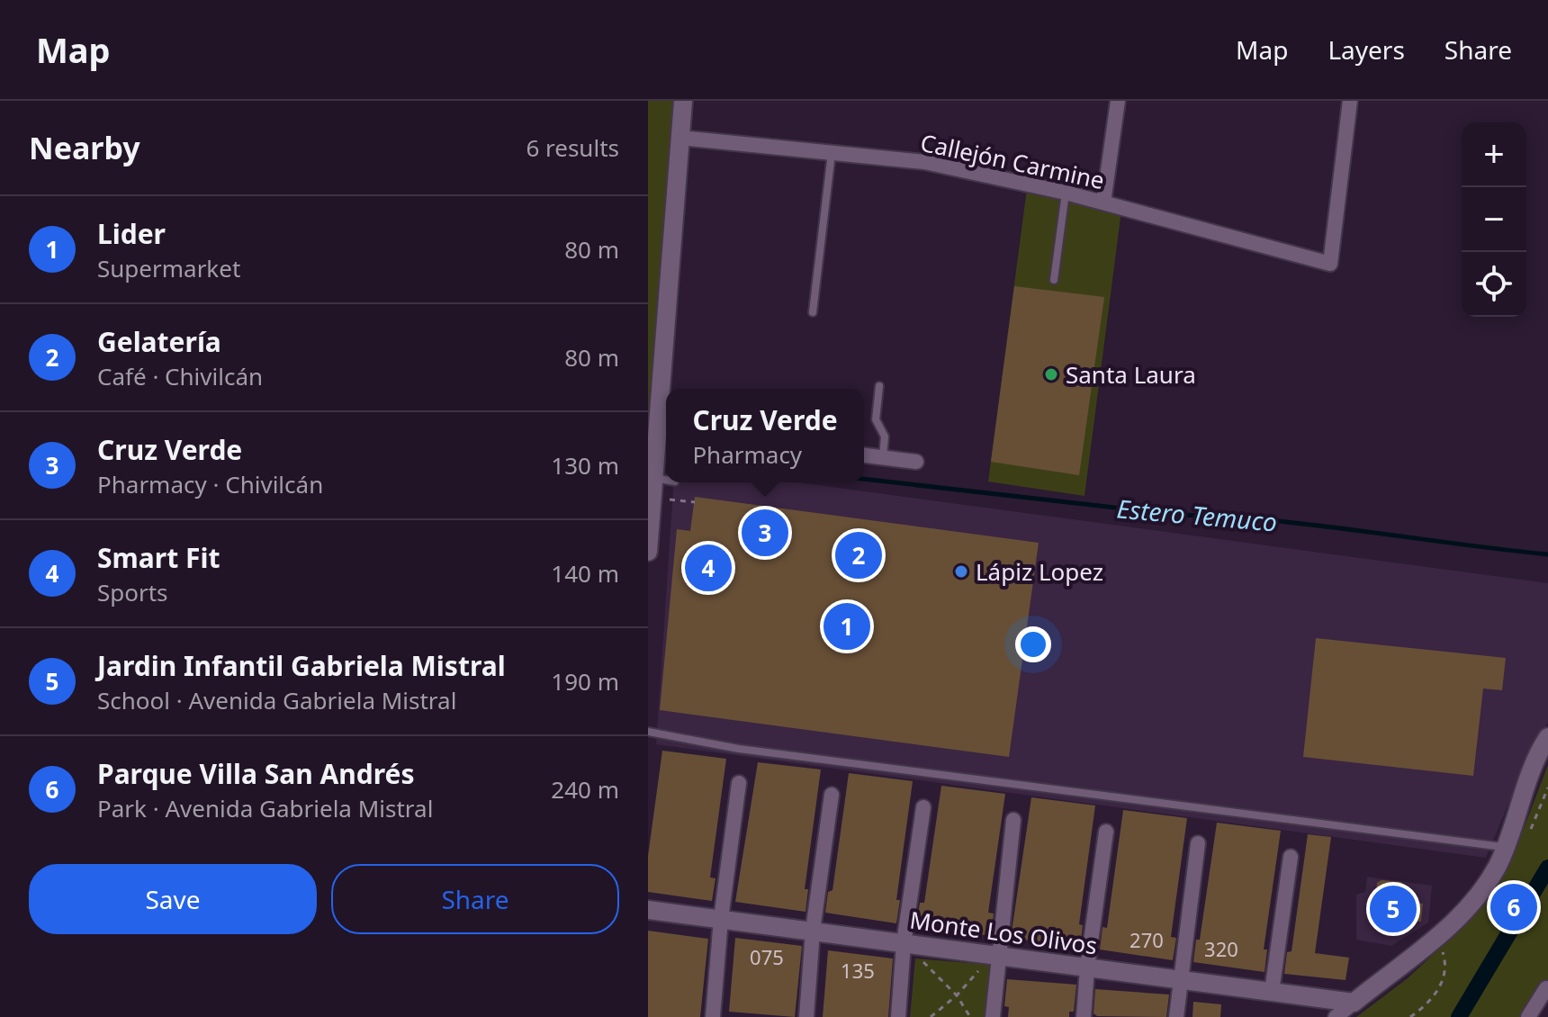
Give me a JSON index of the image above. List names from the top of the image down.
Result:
{
  "streets": {
    "street": ["Callejón Carmine", "Monte Los Olivos"]
  },
  "water": ["Estero Temuco"],
  "places": ["Santa Laura", "Lápiz Lopez"],
  "house_numbers": [
    "270",
    "320",
    "075",
    "135"
  ],
  "page": {
    "header": "Map",
    "nav": ["Map", "Layers", "Share"],
    "heading": ["Nearby", "6 results"],
    "map_buttons": ["+", "−"],
    "list": [
      {
        "mark": "1",
        "name": "Lider",
        "note": "Supermarket",
        "value": "80 m"
      },
      {
        "mark": "2",
        "name": "Gelatería",
        "note": "Café · Chivilcán",
        "value": "80 m"
      },
      {
        "mark": "3",
        "name": "Cruz Verde",
        "note": "Pharmacy · Chivilcán",
        "value": "130 m"
      },
      {
        "mark": "4",
        "name": "Smart Fit",
        "note": "Sports",
        "value": "140 m"
      },
      {
        "mark": "5",
        "name": "Jardin Infantil Gabriela Mistral",
        "note": "School · Avenida Gabriela Mistral",
        "value": "190 m"
      },
      {
        "mark": "6",
        "name": "Parque Villa San Andrés",
        "note": "Park · Avenida Gabriela Mistral",
        "value": "240 m"
      }
    ],
    "popup": ["Cruz Verde", "Pharmacy"],
    "pins": [
      "3",
      "2",
      "4",
      "1",
      "6",
      "5"
    ],
    "buttons": ["Save", "Share"]
  }
}
